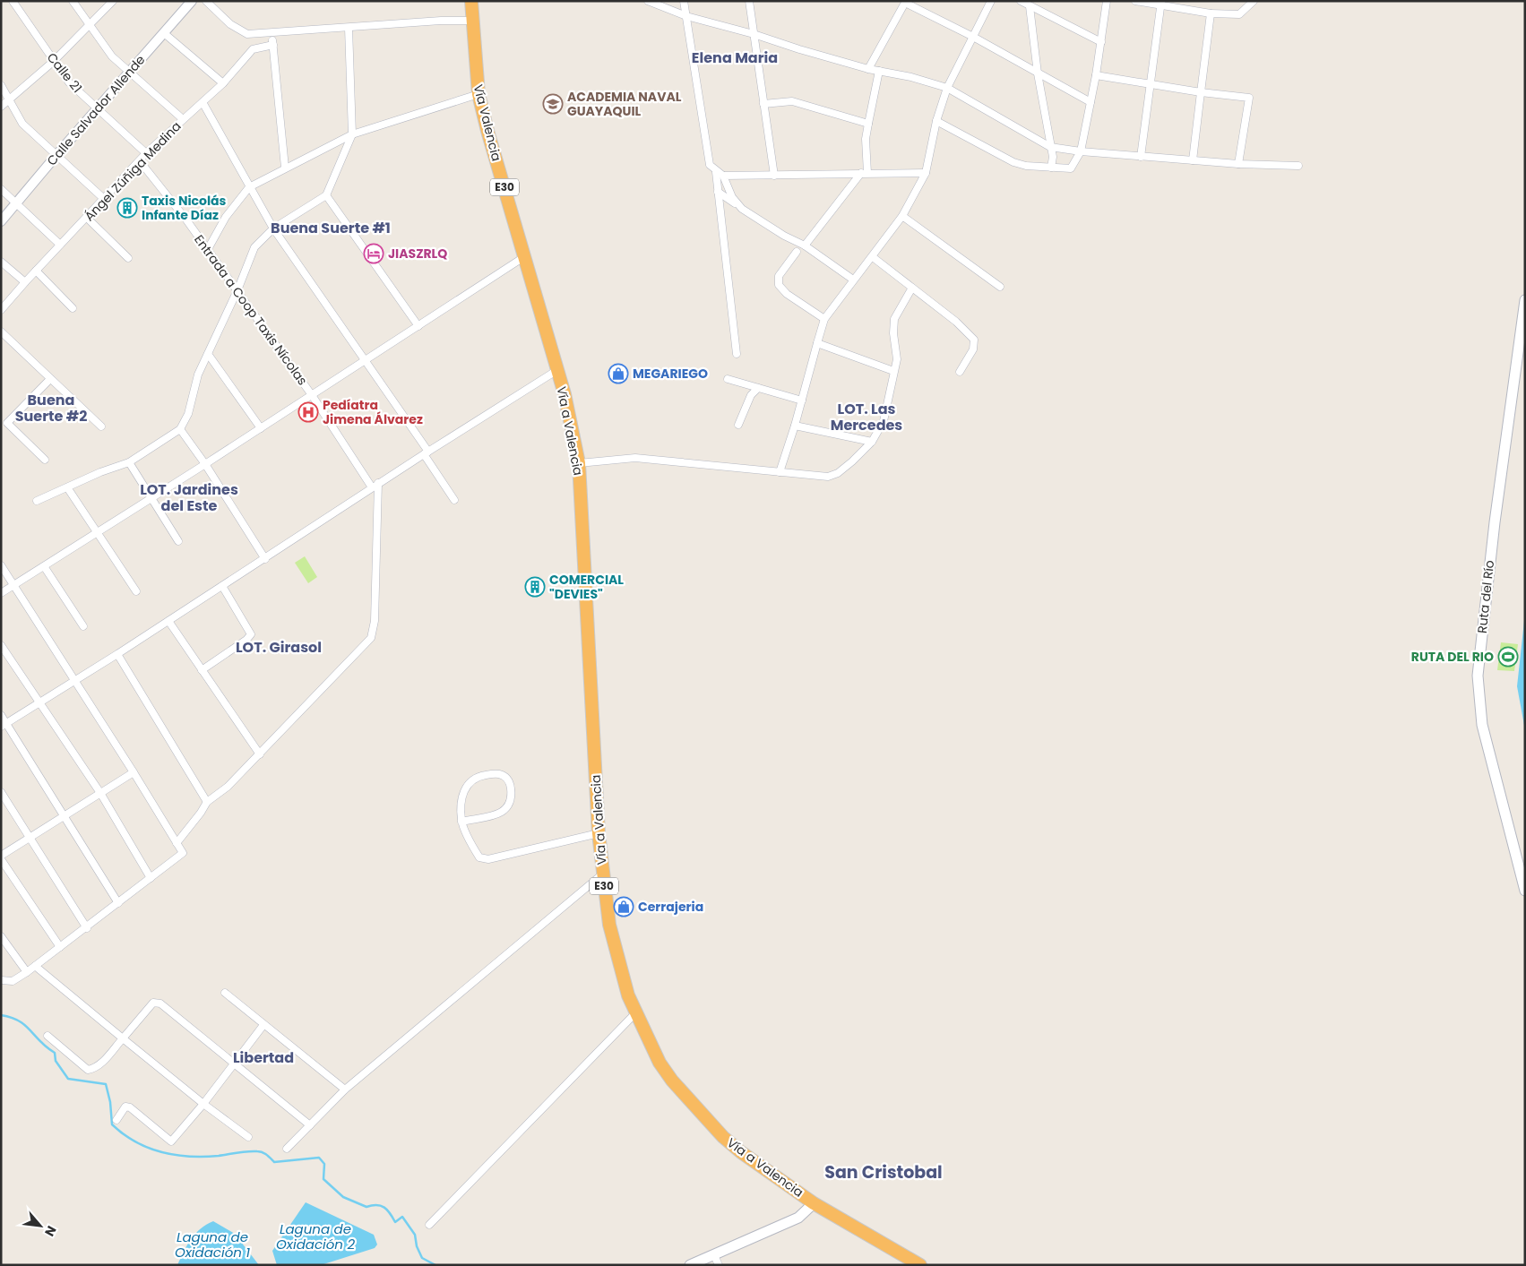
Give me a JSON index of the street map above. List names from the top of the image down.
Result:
{
  "streets": {
    "highway": ["Vía Valencia", "E30", "Vía a Valencia"],
    "main road": ["Ruta del Río"],
    "street": [
      "Calle 21",
      "Calle Salvador Allende",
      "Ángel Zúñiga Medina",
      "Entrada a Coop Taxis Nícolas"
    ]
  },
  "crossings": [
    ["Calle 21", "Calle Salvador Allende"],
    ["Calle 21", "Ángel Zúñiga Medina"],
    ["Vía Valencia", "Vía a Valencia"],
    ["Ángel Zúñiga Medina", "Entrada a Coop Taxis Nícolas"]
  ],
  "districts": [
    "Elena Maria",
    "Buena Suerte #1",
    "Buena Suerte #2",
    "LOT. Las Mercedes",
    "LOT. Jardines del Este",
    "LOT. Girasol",
    "Libertad",
    "San Cristobal"
  ],
  "water": ["Laguna de Oxidación 2", "Laguna de Oxidación 1"],
  "places": {
    "school or university": ["ACADEMIA NAVAL GUAYAQUIL"],
    "building": ["Taxis Nicolás Infante Díaz", "COMERCIAL \"DEVIES\""],
    "hotel": ["JIASZRLQ"],
    "shop": ["MEGARIEGO", "Cerrajeria"],
    "hospital": ["Pedíatra Jimena Álvarez"],
    "sports": ["RUTA DEL RIO"]
  },
  "north": "bottom right"
}
